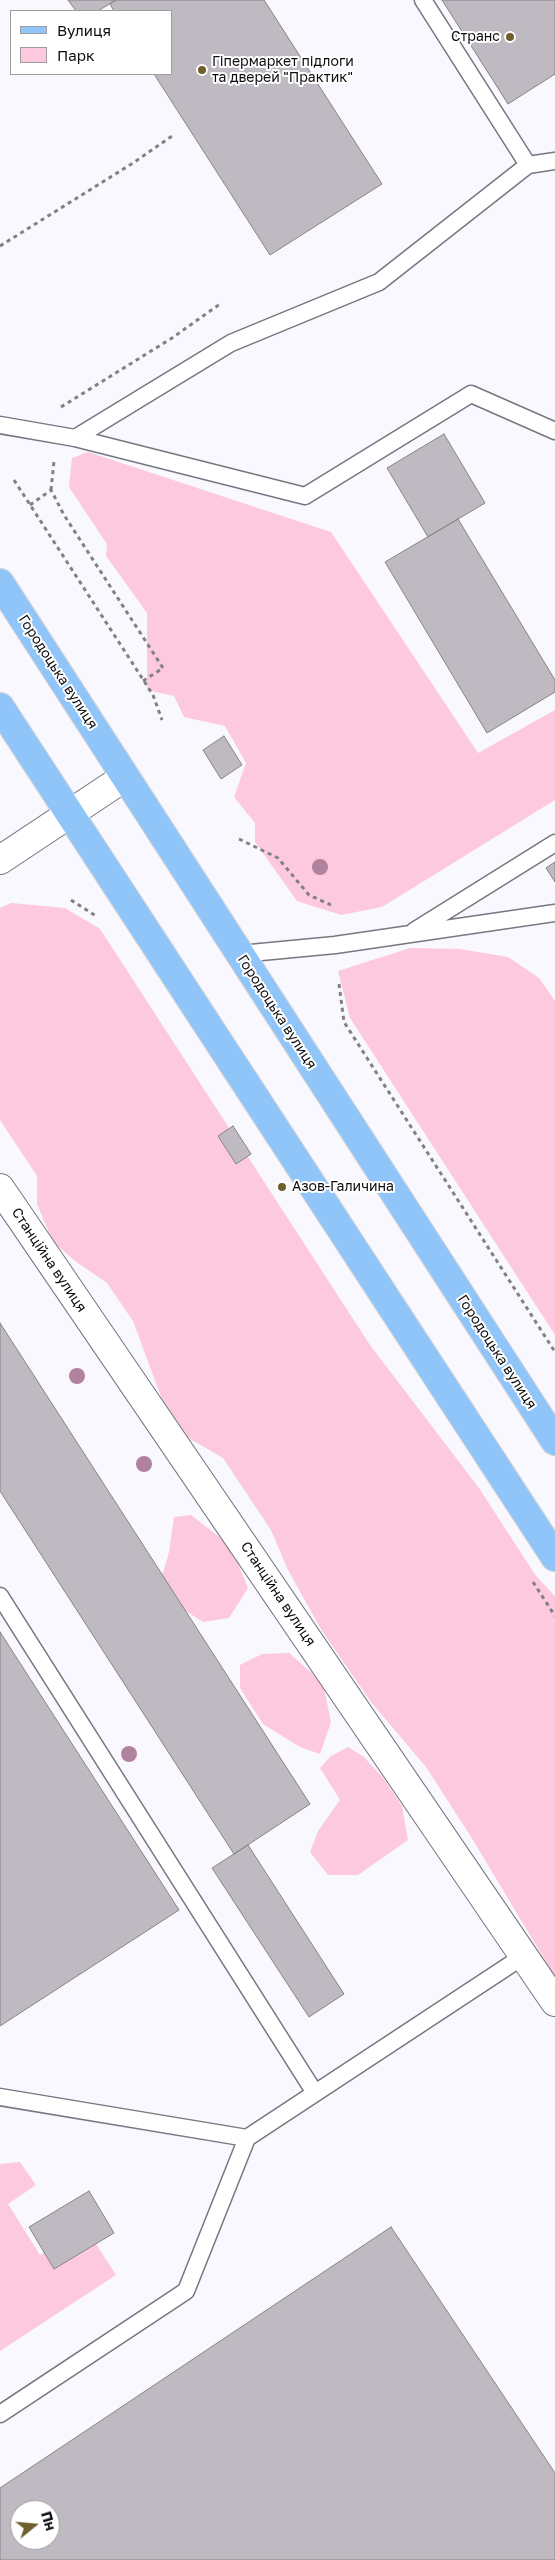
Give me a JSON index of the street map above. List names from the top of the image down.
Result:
{
  "streets": {
    "main road": ["Городоцька вулиця"],
    "street": ["Станційна вулиця"]
  },
  "places": ["Странс", "Гіпермаркет підлоги та дверей \"Практик\"", "Азов-Галичина"],
  "legend": ["Вулиця", "Парк"],
  "north": "right"
}
